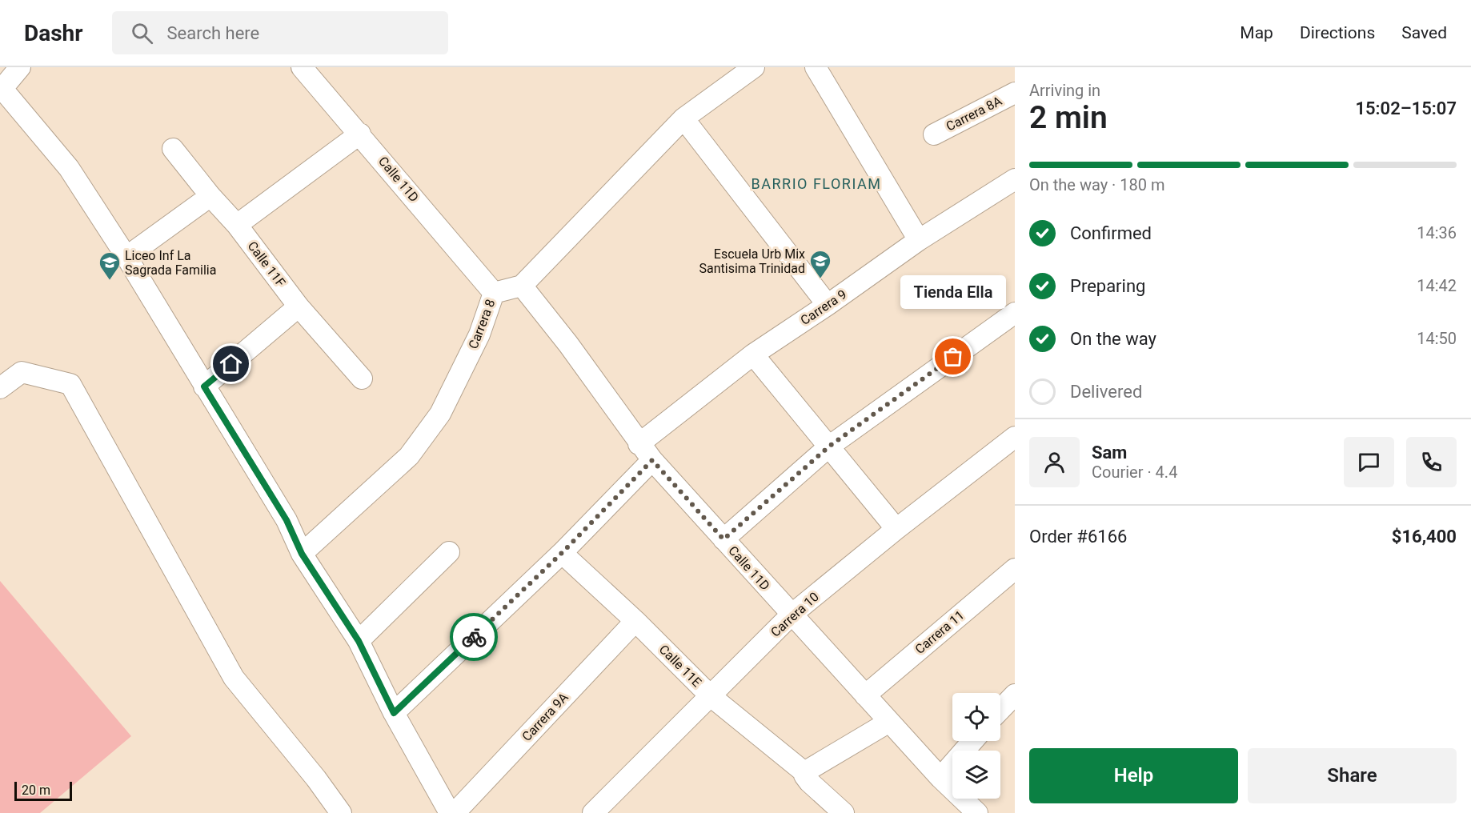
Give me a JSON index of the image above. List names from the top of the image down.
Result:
{
  "streets": {
    "street": [
      "Carrera 8A",
      "Calle 11D",
      "Calle 11F",
      "Carrera 9",
      "Carrera 8",
      "Carrera 10",
      "Carrera 11",
      "Calle 11E",
      "Carrera 9A"
    ]
  },
  "crossings": [
    ["Calle 11D", "Carrera 9"],
    ["Calle 11D", "Carrera 8"],
    ["Calle 11D", "Carrera 10"],
    ["Calle 11D", "Carrera 11"],
    ["Carrera 10", "Calle 11E"],
    ["Calle 11E", "Carrera 9A"]
  ],
  "districts": ["BARRIO FLORIAM"],
  "places": {
    "school or university": ["Escuela Urb Mix Santisima Trinidad", "Liceo Inf La Sagrada Familia"],
    "other": ["Tienda Ella"]
  },
  "scale_bar": "20 m",
  "page": {
    "header": "Dashr",
    "search": "Search here",
    "nav": ["Map", "Directions", "Saved"],
    "heading": ["2 min", "Arriving in", "15:02–15:07"],
    "panel": [
      "Sam",
      "Courier · 4.4",
      "Order #6166",
      "$16,400"
    ],
    "bar": "On the way · 180 m",
    "list": [
      ["Confirmed", "14:36"],
      ["Preparing", "14:42"],
      ["On the way", "14:50"],
      "Delivered"
    ],
    "bubble": "Tienda Ella",
    "buttons": ["Help", "Share"],
    "scale": "20 m"
  }
}
